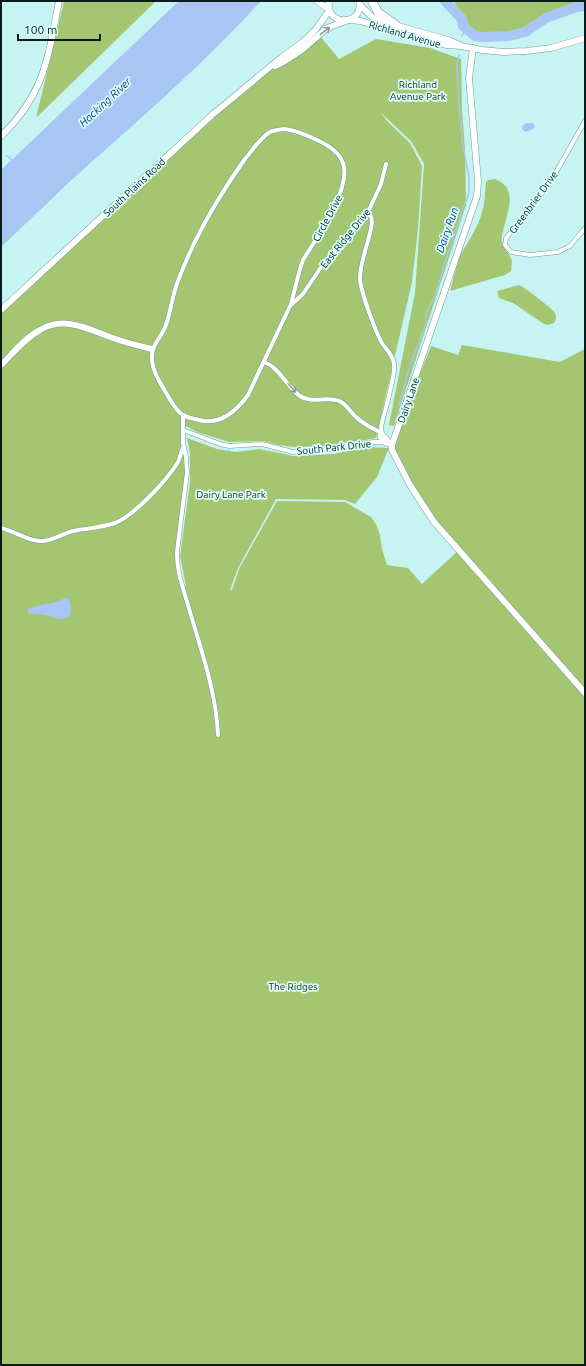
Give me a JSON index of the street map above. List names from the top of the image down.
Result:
{
  "streets": {
    "street": [
      "Richland Avenue",
      "South Plains Road",
      "Greenbrier Drive",
      "Circle Drive",
      "East Ridge Drive",
      "Dairy Lane",
      "South Park Drive"
    ]
  },
  "crossings": [
    ["Richland Avenue", "South Plains Road"],
    ["Richland Avenue", "Dairy Lane"],
    ["Circle Drive", "East Ridge Drive"],
    ["Dairy Lane", "South Park Drive"]
  ],
  "water": ["Hocking River", "Dairy Run"],
  "parks": ["Richland Avenue Park", "Dairy Lane Park", "The Ridges"],
  "scale_bar": "100 m"
}
